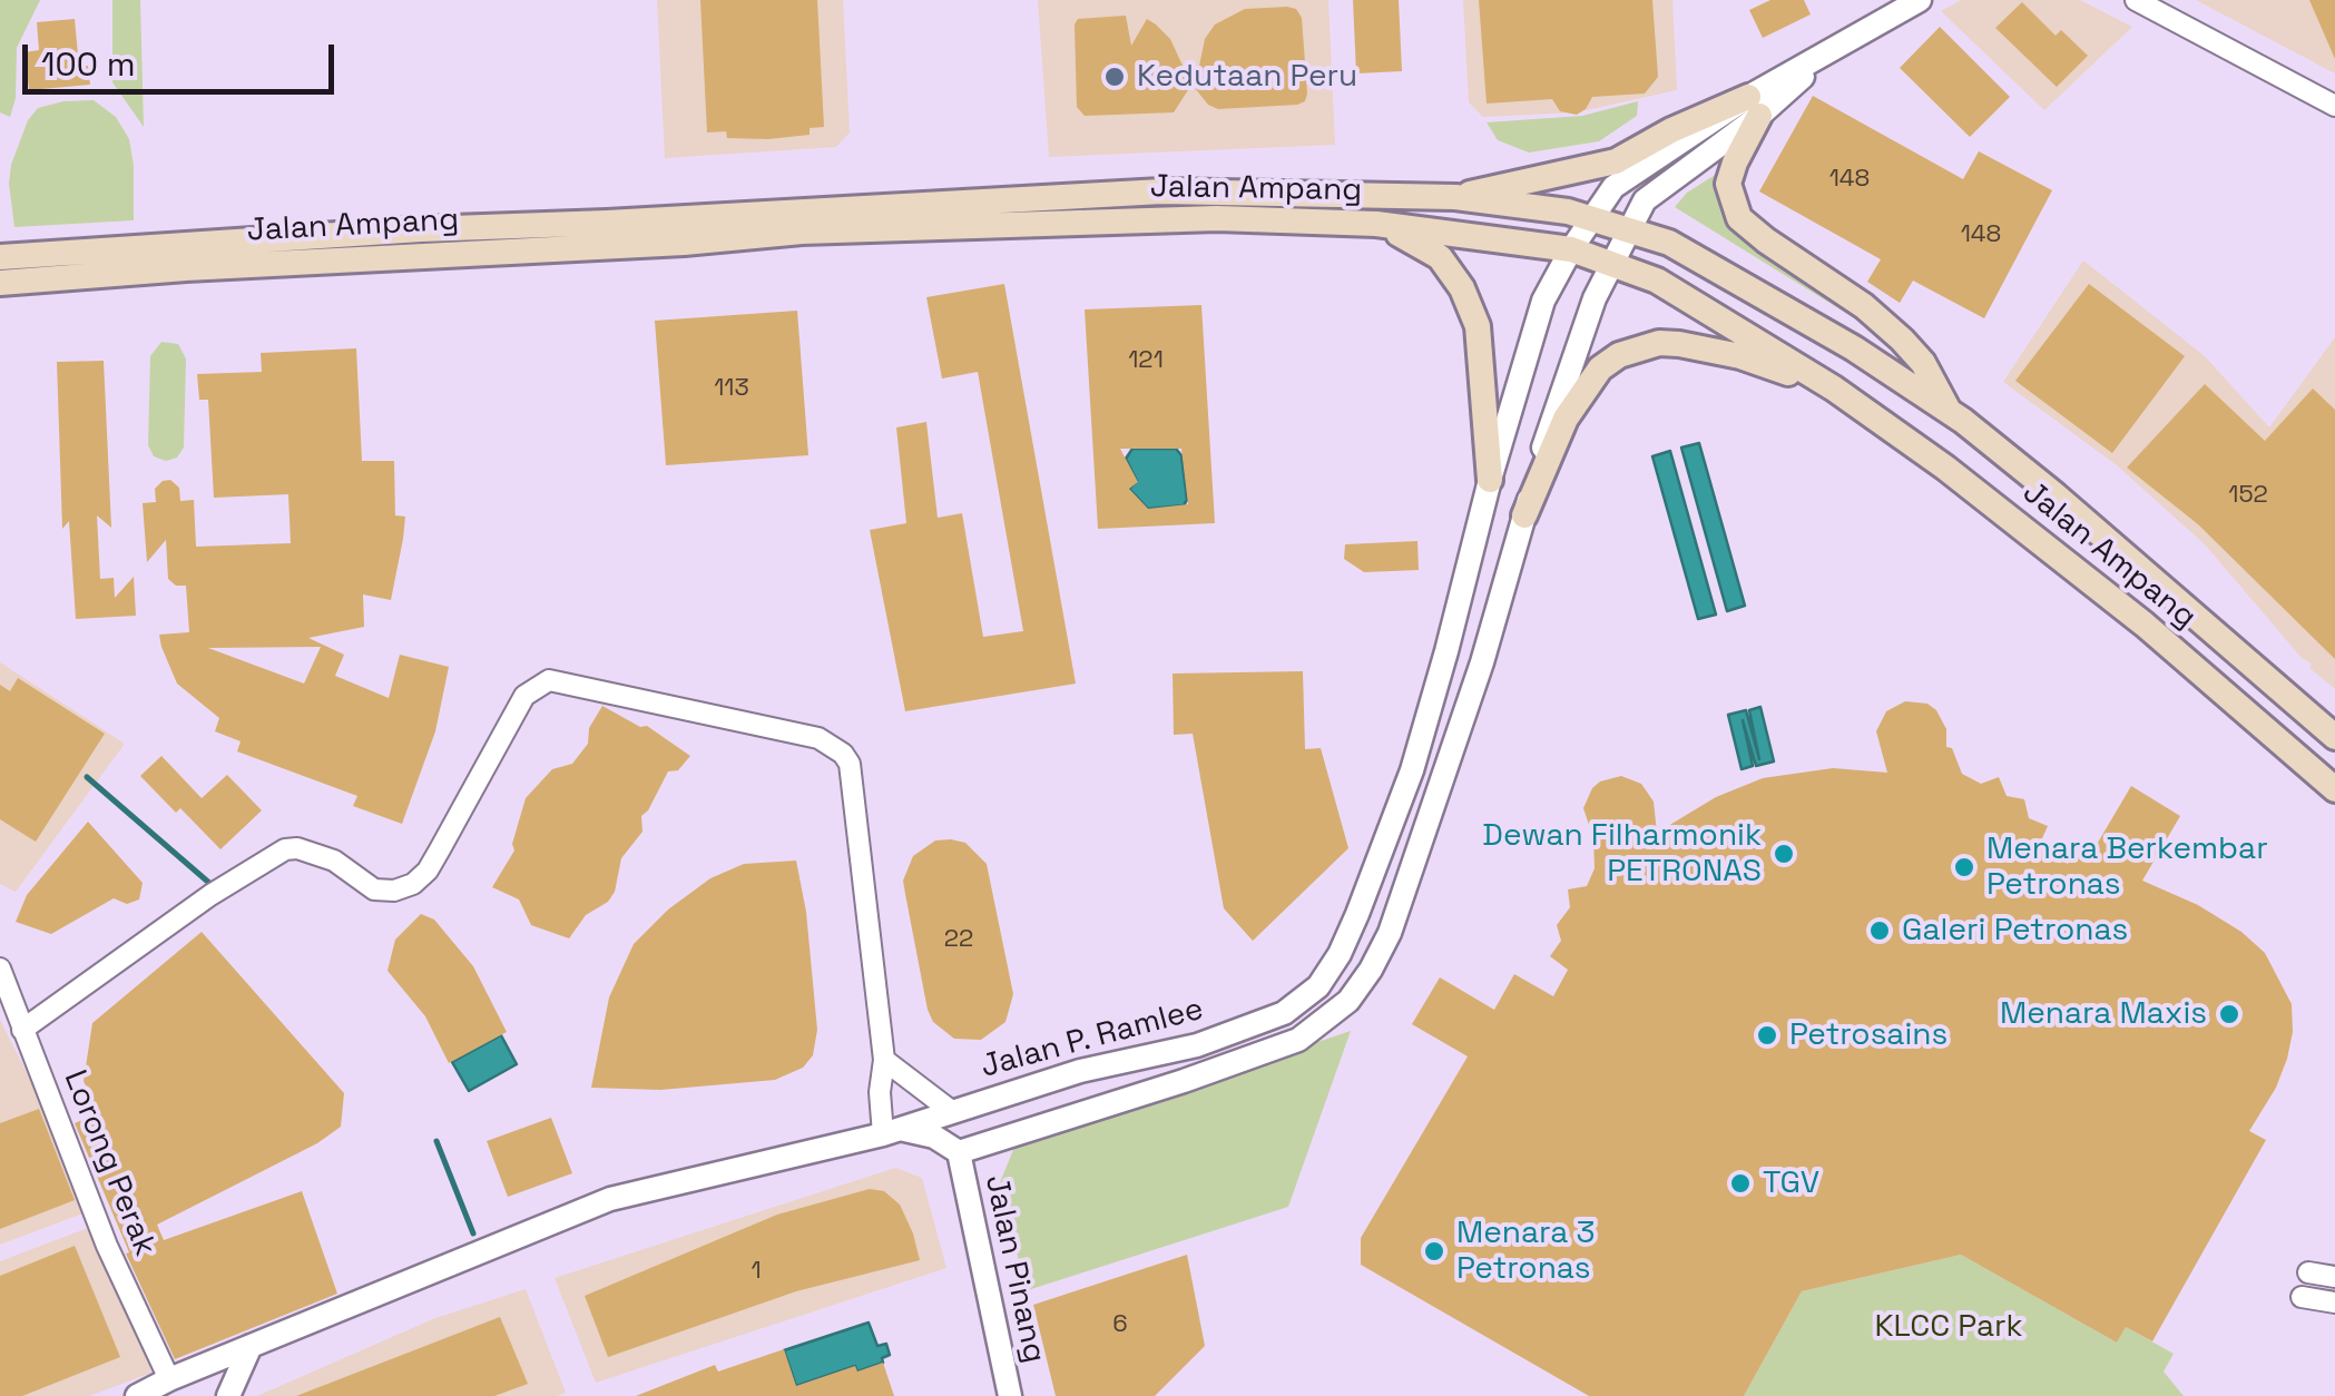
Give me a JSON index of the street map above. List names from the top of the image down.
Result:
{
  "streets": {
    "main road": ["Jalan Ampang"],
    "street": ["Jalan P. Ramlee", "Lorong Perak", "Jalan Pinang"]
  },
  "crossings": [
    ["Jalan Ampang", "Jalan P. Ramlee"],
    ["Jalan P. Ramlee", "Lorong Perak"],
    ["Jalan P. Ramlee", "Jalan Pinang"]
  ],
  "parks": ["KLCC Park"],
  "places": [
    "Kedutaan Peru",
    "Dewan Filharmonik PETRONAS",
    "Menara Berkembar Petronas",
    "Galeri Petronas",
    "Menara Maxis",
    "Petrosains",
    "TGV",
    "Menara 3 Petronas"
  ],
  "house_numbers": [
    "148",
    "148",
    "121",
    "113",
    "152",
    "22",
    "1",
    "6"
  ],
  "scale_bar": "100 m"
}
